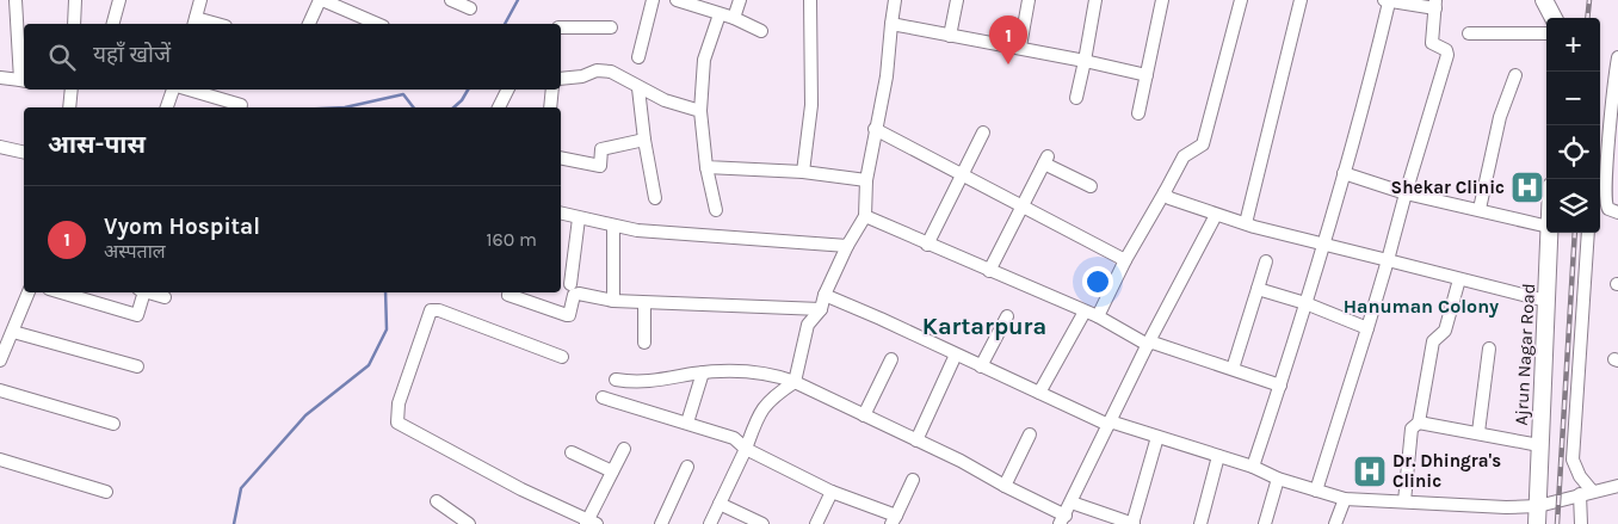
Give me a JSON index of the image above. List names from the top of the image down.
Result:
{
  "streets": {
    "street": ["Ajrun Nagar Road"]
  },
  "districts": ["Hanuman Colony", "Kartarpura"],
  "places": {
    "hospital": ["Shekar Clinic", "Dr. Dhingra's Clinic"]
  },
  "page": {
    "pins": "1",
    "map_buttons": ["+", "−"],
    "search": "यहाँ खोजें",
    "heading": "आस-पास",
    "list": [
      {
        "mark": "1",
        "name": "Vyom Hospital",
        "note": "अस्पताल",
        "value": "160 m"
      }
    ]
  }
}
